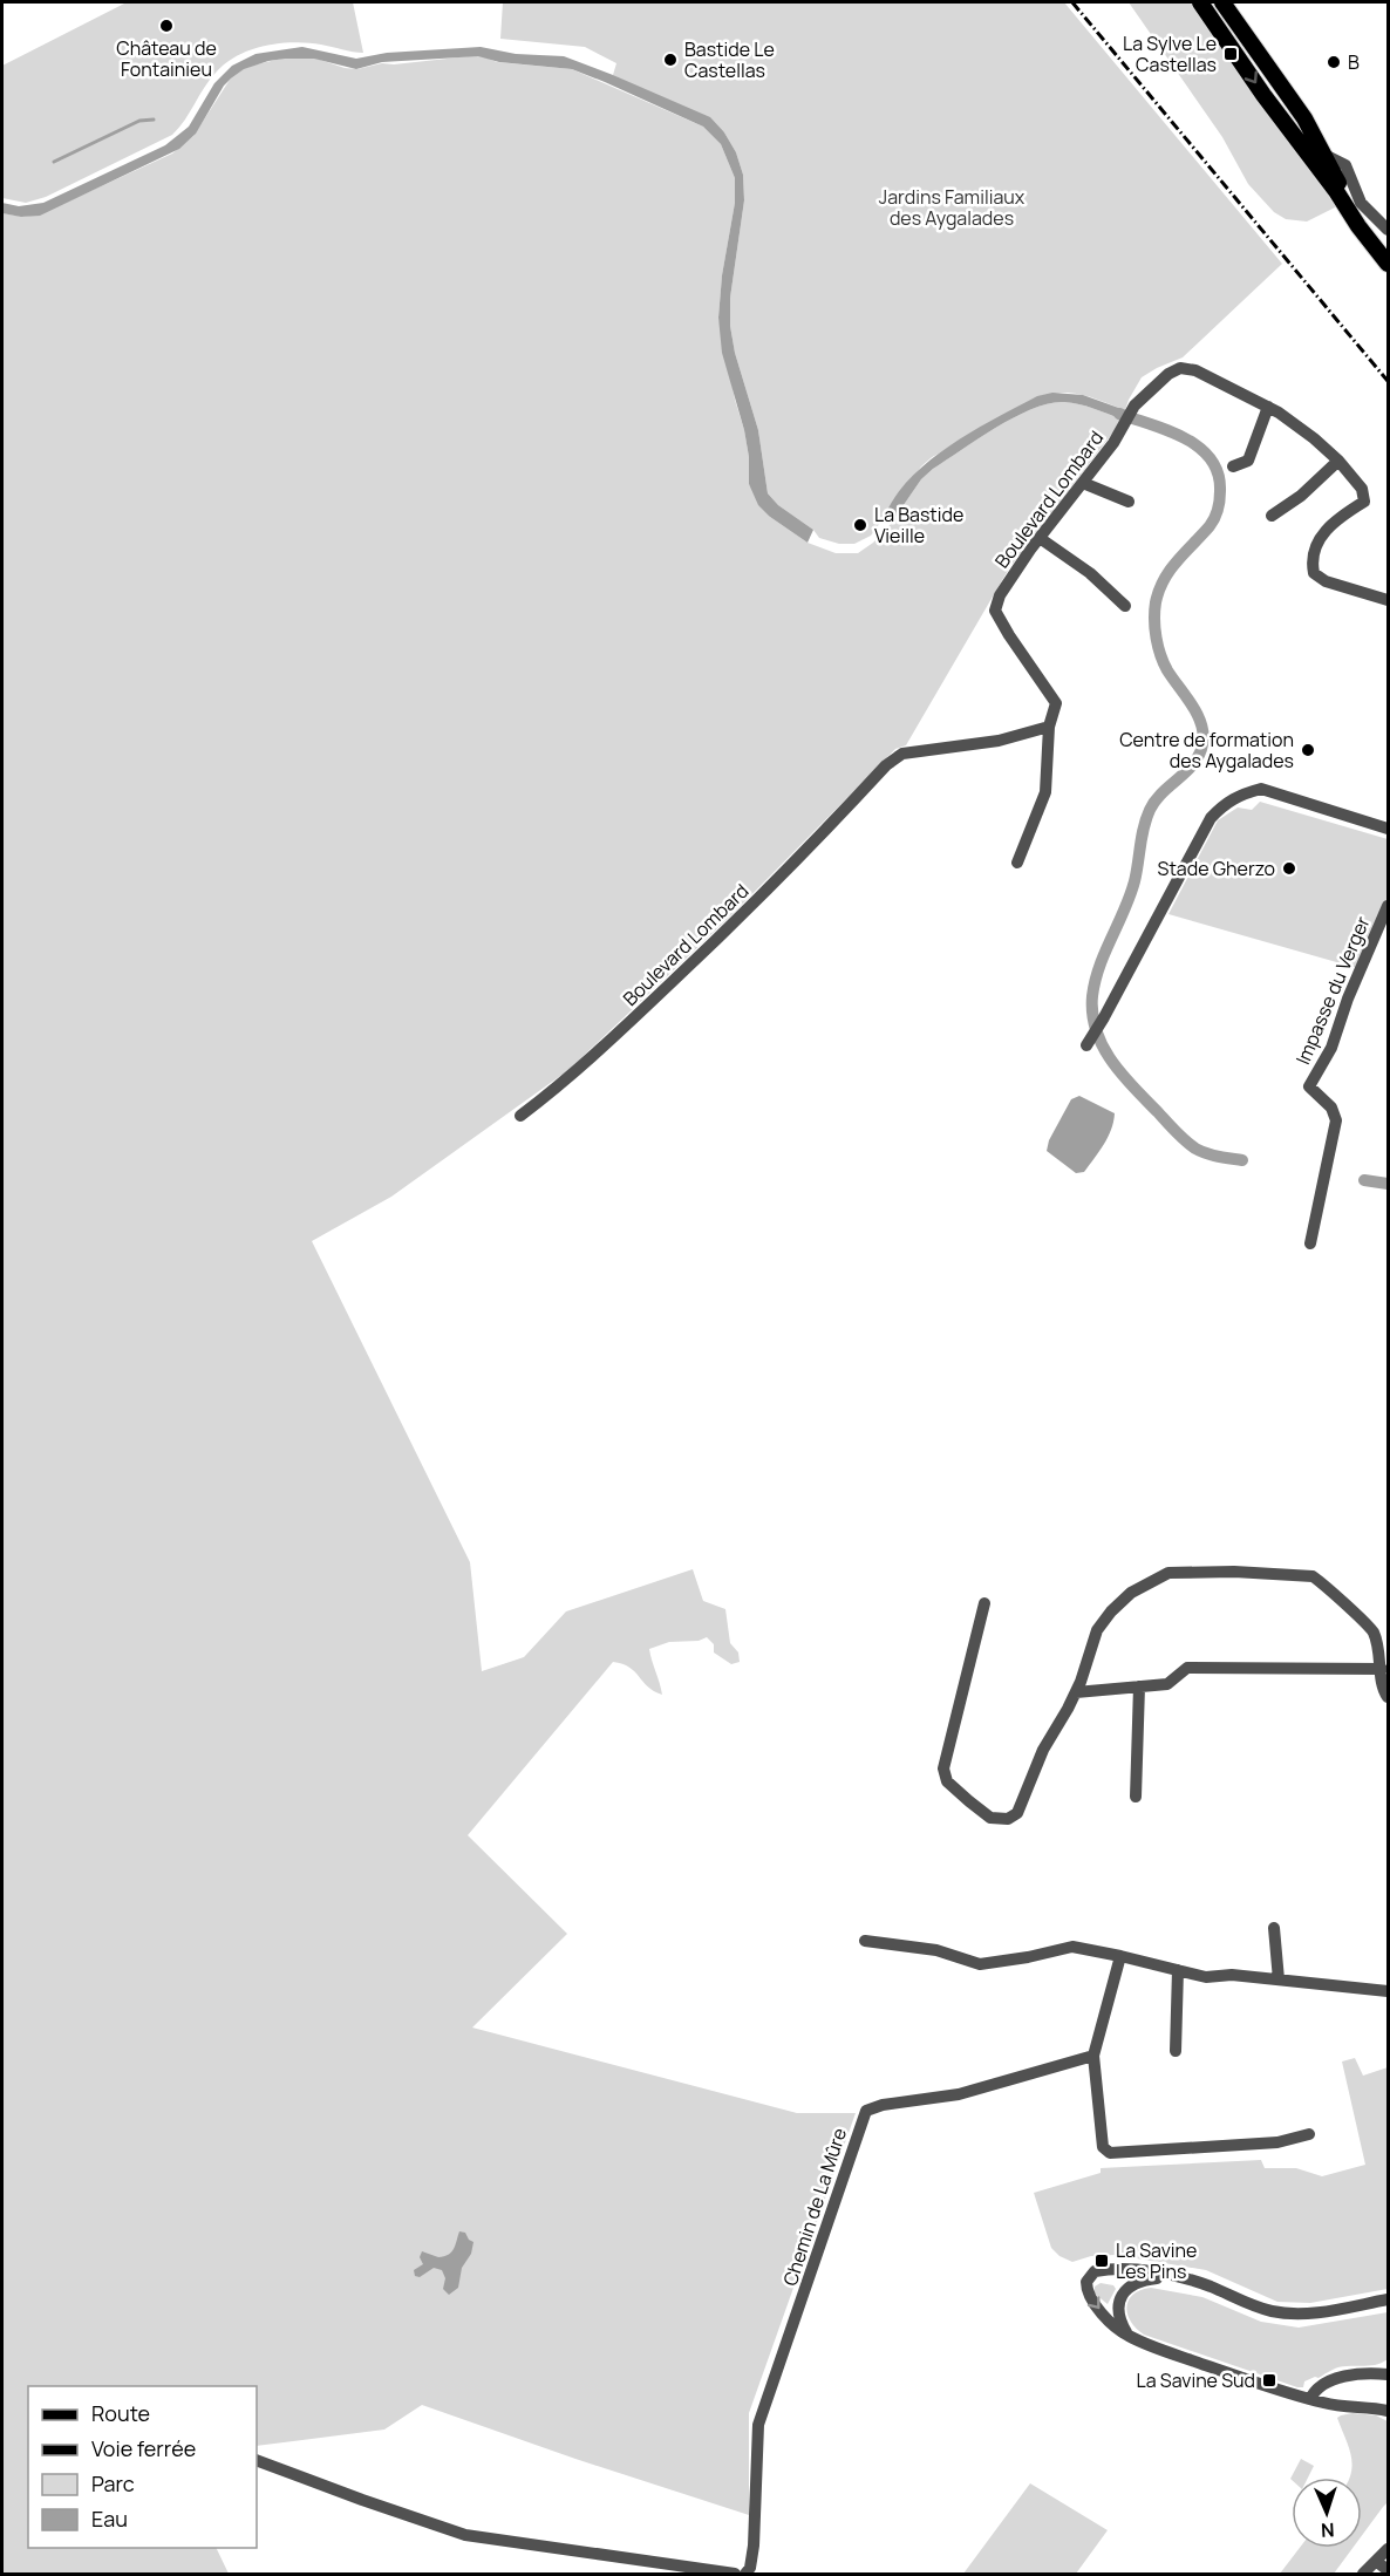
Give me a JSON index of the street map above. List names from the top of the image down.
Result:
{
  "streets": {
    "street": ["Boulevard Lombard", "Impasse du Verger", "Chemin de La Mûre"]
  },
  "parks": ["Jardins Familiaux des Aygalades"],
  "places": {
    "other": [
      "Château de Fontainieu",
      "Bastide Le Castellas",
      "B",
      "La Bastide Vieille",
      "Centre de formation des Aygalades",
      "Stade Gherzo"
    ],
    "transit": ["La Sylve Le Castellas", "La Savine Les Pins", "La Savine Sud"]
  },
  "legend": [
    "Route",
    "Voie ferrée",
    "Parc",
    "Eau"
  ],
  "north": "bottom"
}
